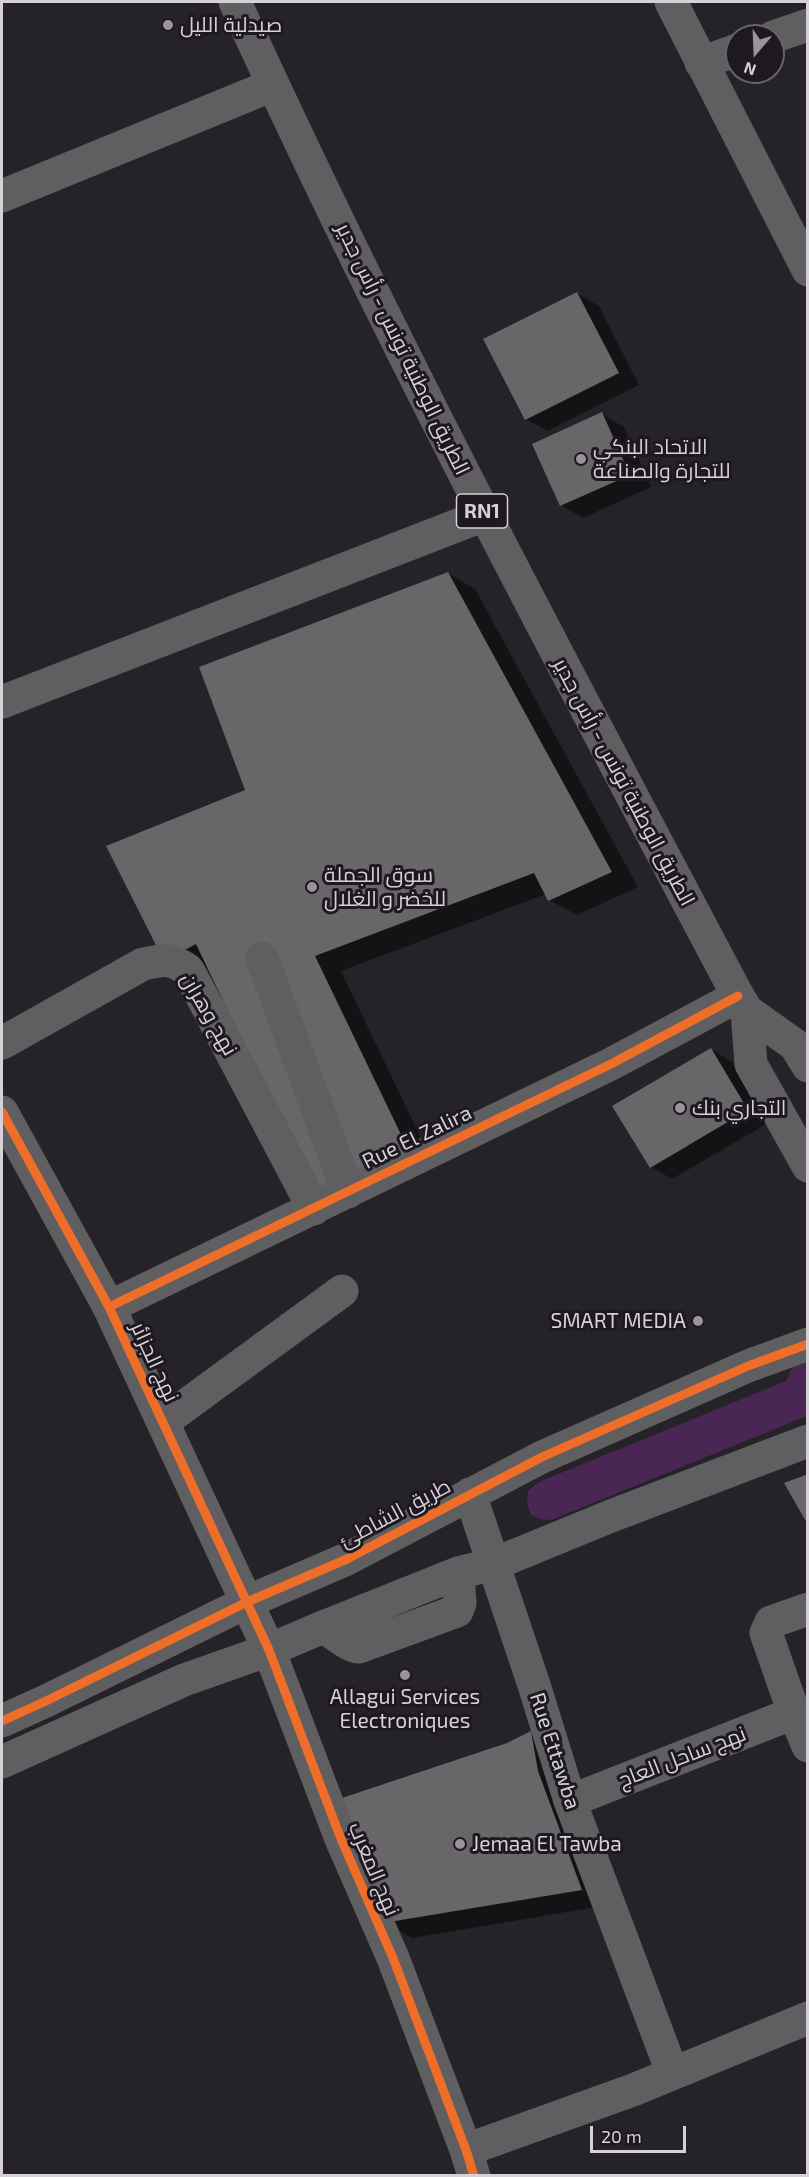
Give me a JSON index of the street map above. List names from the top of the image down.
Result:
{
  "streets": {
    "main road": ["الطريق الوطنية تونس - رأس جدير", "RN1"],
    "street": [
      "نهج وهران",
      "Rue El Zalira",
      "نهج الجزائر",
      "طريق الشاطئ",
      "Rue Ettawba",
      "نهج ساحل العاج",
      "نهج المغرب"
    ]
  },
  "crossings": [
    ["الطريق الوطنية تونس - رأس جدير", "Rue El Zalira"],
    ["نهج وهران", "Rue El Zalira"],
    ["Rue El Zalira", "نهج الجزائر"],
    ["نهج الجزائر", "طريق الشاطئ"],
    ["نهج الجزائر", "نهج المغرب"],
    ["طريق الشاطئ", "Rue Ettawba"],
    ["طريق الشاطئ", "نهج المغرب"],
    ["Rue Ettawba", "نهج ساحل العاج"]
  ],
  "places": [
    "صيدلية الليل",
    "الاتحاد البنكي للتجارة والصناعة",
    "سوق الجملة للخضر و الغلال",
    "التجاري بنك",
    "SMART MEDIA",
    "Allagui Services Electroniques",
    "Jemaa El Tawba"
  ],
  "scale_bar": "20 m",
  "north": "bottom"
}
